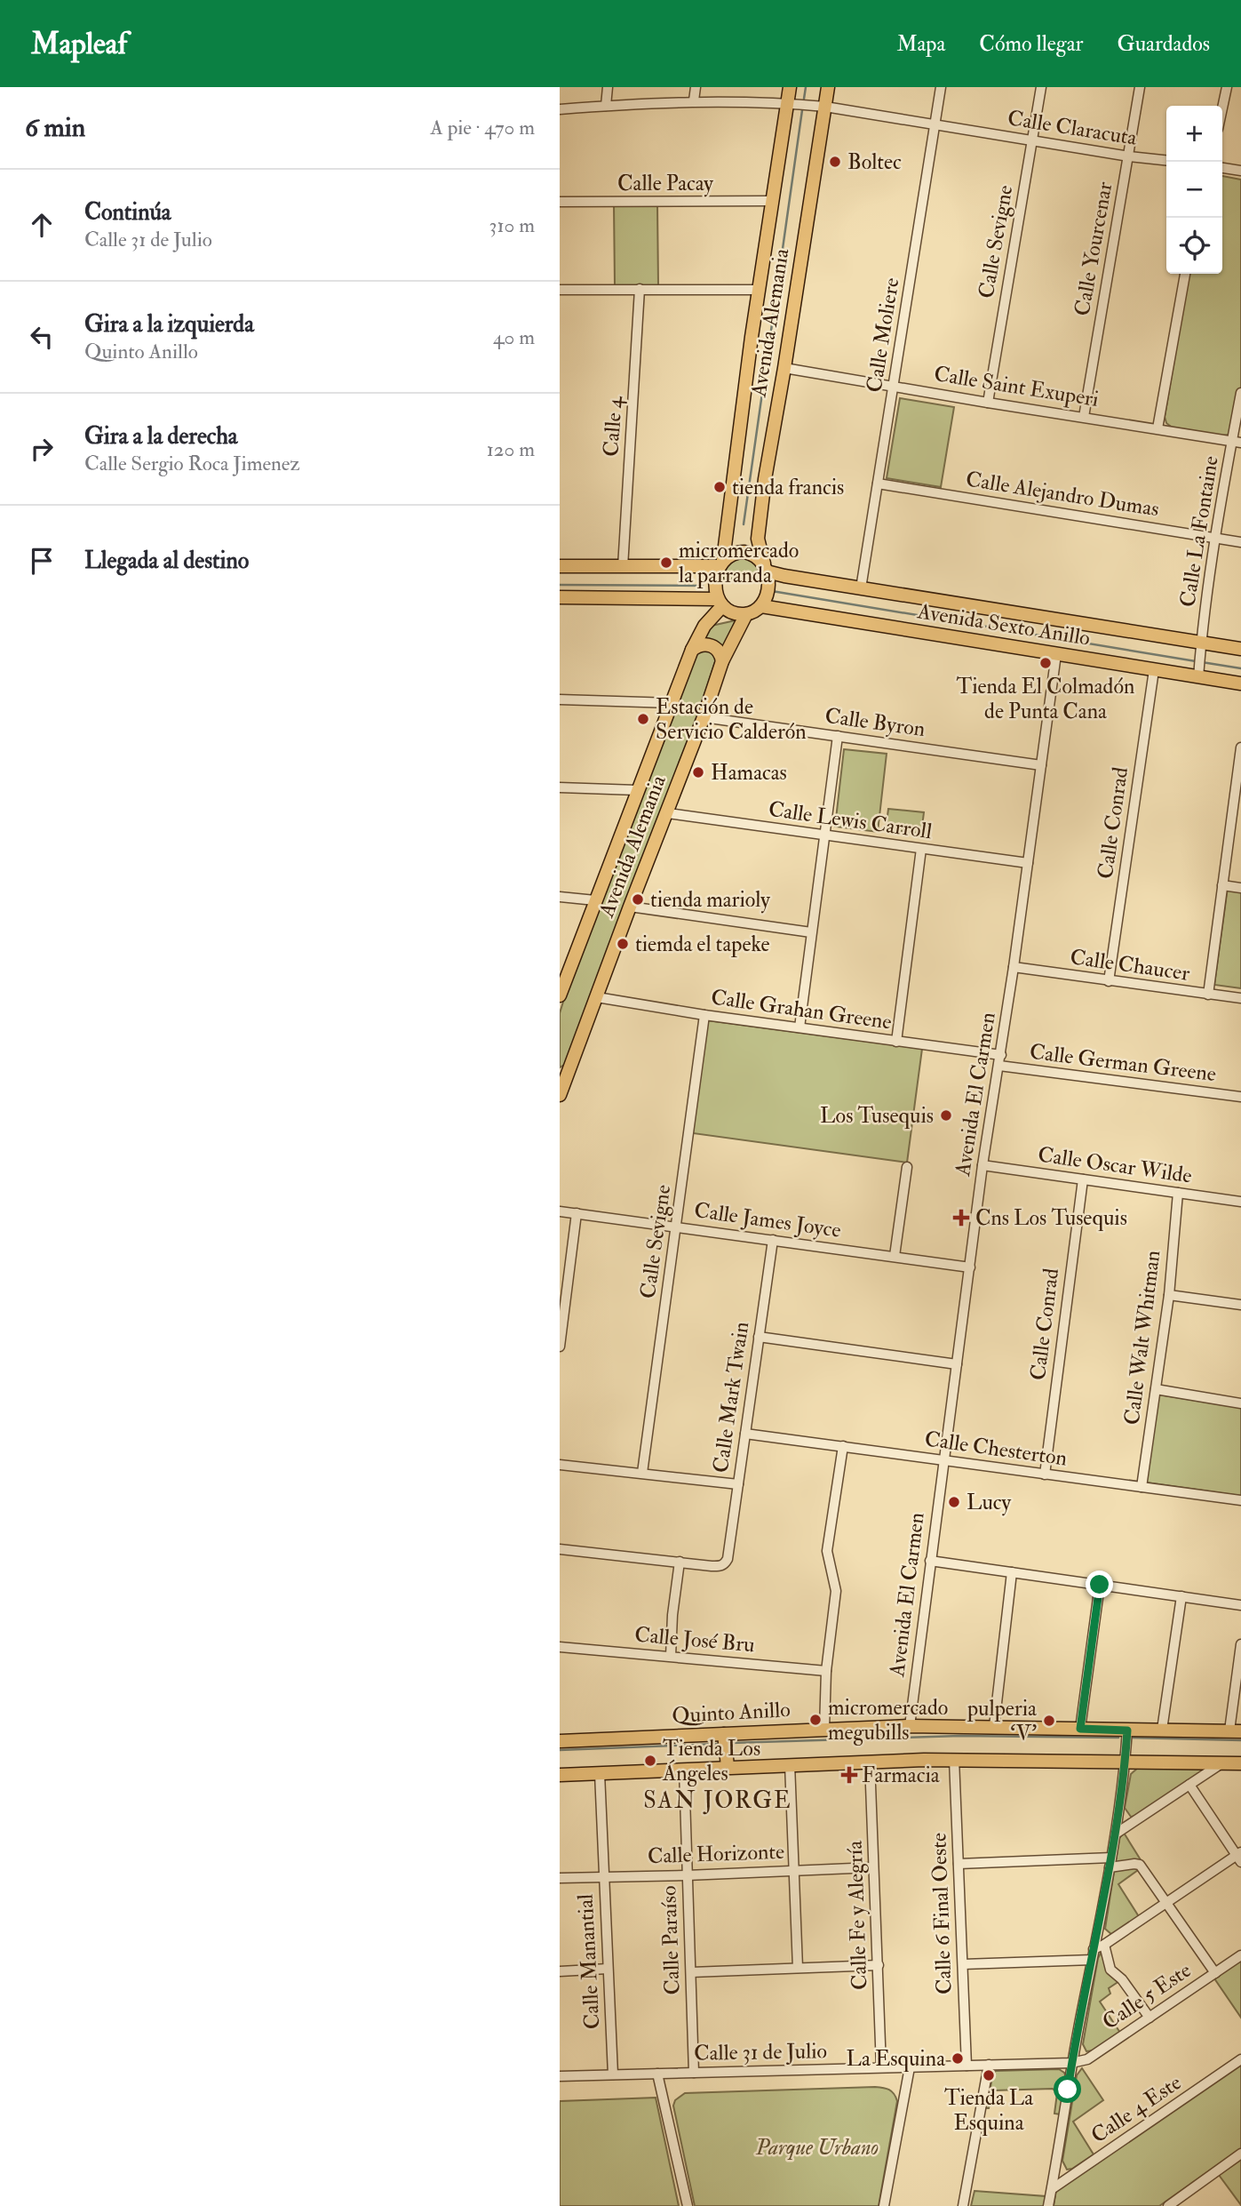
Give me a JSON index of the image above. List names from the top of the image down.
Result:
{
  "streets": {
    "main road": ["Avenida Alemania", "Avenida Sexto Anillo", "Quinto Anillo"],
    "street": [
      "Calle Claracuta",
      "Calle Pacay",
      "Calle Sevigne",
      "Calle Yourcenar",
      "Calle Moliere",
      "Calle Saint Exuperi",
      "Calle 4",
      "Calle Alejandro Dumas",
      "Calle La Fontaine",
      "Calle Byron",
      "Calle Lewis Carroll",
      "Calle Conrad",
      "Calle Chaucer",
      "Calle Grahan Greene",
      "Calle German Greene",
      "Avenida El Carmen",
      "Calle Oscar Wilde",
      "Calle James Joyce",
      "Calle Walt Whitman",
      "Calle Mark Twain",
      "Calle Chesterton",
      "Calle José Bru",
      "Calle Horizonte",
      "Calle 6 Final Oeste",
      "Calle Fe y Alegría",
      "Calle Paraíso",
      "Calle Manantial",
      "Calle 5 Este",
      "Calle 31 de Julio",
      "Calle 4 Este"
    ]
  },
  "crossings": [
    ["Calle Claracuta", "Calle Sevigne"],
    ["Calle Claracuta", "Calle Yourcenar"],
    ["Calle Claracuta", "Avenida Alemania"],
    ["Calle Claracuta", "Calle Moliere"],
    ["Calle Pacay", "Avenida Alemania"],
    ["Calle Sevigne", "Calle Saint Exuperi"],
    ["Calle Sevigne", "Calle Grahan Greene"],
    ["Calle Sevigne", "Calle James Joyce"],
    ["Calle Yourcenar", "Calle Saint Exuperi"],
    ["Avenida Alemania", "Calle Saint Exuperi"],
    ["Avenida Alemania", "Avenida Sexto Anillo"],
    ["Avenida Alemania", "Calle Byron"],
    ["Avenida Alemania", "Calle Lewis Carroll"],
    ["Avenida Alemania", "Calle Grahan Greene"],
    ["Calle Moliere", "Calle Saint Exuperi"],
    ["Calle Moliere", "Calle Alejandro Dumas"],
    ["Calle Moliere", "Avenida Sexto Anillo"],
    ["Calle Saint Exuperi", "Calle La Fontaine"],
    ["Calle Alejandro Dumas", "Calle La Fontaine"],
    ["Calle La Fontaine", "Avenida Sexto Anillo"],
    ["Avenida Sexto Anillo", "Calle Conrad"],
    ["Avenida Sexto Anillo", "Avenida El Carmen"],
    ["Calle Byron", "Avenida El Carmen"],
    ["Calle Lewis Carroll", "Avenida El Carmen"],
    ["Calle Conrad", "Calle Chaucer"],
    ["Calle Conrad", "Calle Oscar Wilde"],
    ["Calle Conrad", "Calle Chesterton"],
    ["Calle Chaucer", "Avenida El Carmen"],
    ["Calle Grahan Greene", "Calle German Greene"],
    ["Calle Grahan Greene", "Avenida El Carmen"],
    ["Calle German Greene", "Avenida El Carmen"],
    ["Avenida El Carmen", "Calle Oscar Wilde"],
    ["Avenida El Carmen", "Calle James Joyce"],
    ["Avenida El Carmen", "Calle Chesterton"],
    ["Avenida El Carmen", "Quinto Anillo"],
    ["Calle Oscar Wilde", "Calle Walt Whitman"],
    ["Calle James Joyce", "Calle Mark Twain"],
    ["Calle Walt Whitman", "Calle Chesterton"],
    ["Calle Mark Twain", "Calle Chesterton"],
    ["Calle Horizonte", "Calle Fe y Alegría"],
    ["Calle Horizonte", "Calle Paraíso"],
    ["Calle Horizonte", "Calle Manantial"],
    ["Calle 6 Final Oeste", "Calle 31 de Julio"],
    ["Calle Fe y Alegría", "Calle 31 de Julio"],
    ["Calle Paraíso", "Calle 31 de Julio"],
    ["Calle Manantial", "Calle 31 de Julio"],
    ["Calle 5 Este", "Calle 31 de Julio"]
  ],
  "districts": ["SAN JORGE"],
  "parks": ["Parque Urbano"],
  "places": {
    "other": [
      "Boltec",
      "tienda francis",
      "micromercado la parranda",
      "Tienda El Colmadón de Punta Cana",
      "Estación de Servicio Calderón",
      "Hamacas",
      "tienda marioly",
      "tiemda el tapeke",
      "Los Tusequis",
      "Lucy",
      "micromercado megubills",
      "pulperia ‘V’",
      "Tienda Los Ángeles",
      "La Esquina",
      "Tienda La Esquina"
    ],
    "health": ["Cns Los Tusequis", "Farmacia"]
  },
  "page": {
    "header": "Mapleaf",
    "nav": ["Mapa", "Cómo llegar", "Guardados"],
    "heading": ["6 min", "A pie · 470 m"],
    "map_buttons": ["+", "−"],
    "list": [
      ["Continúa", "Calle 31 de Julio", "310 m"],
      ["Gira a la izquierda", "Quinto Anillo", "40 m"],
      ["Gira a la derecha", "Calle Sergio Roca Jimenez", "120 m"],
      "Llegada al destino"
    ]
  }
}
